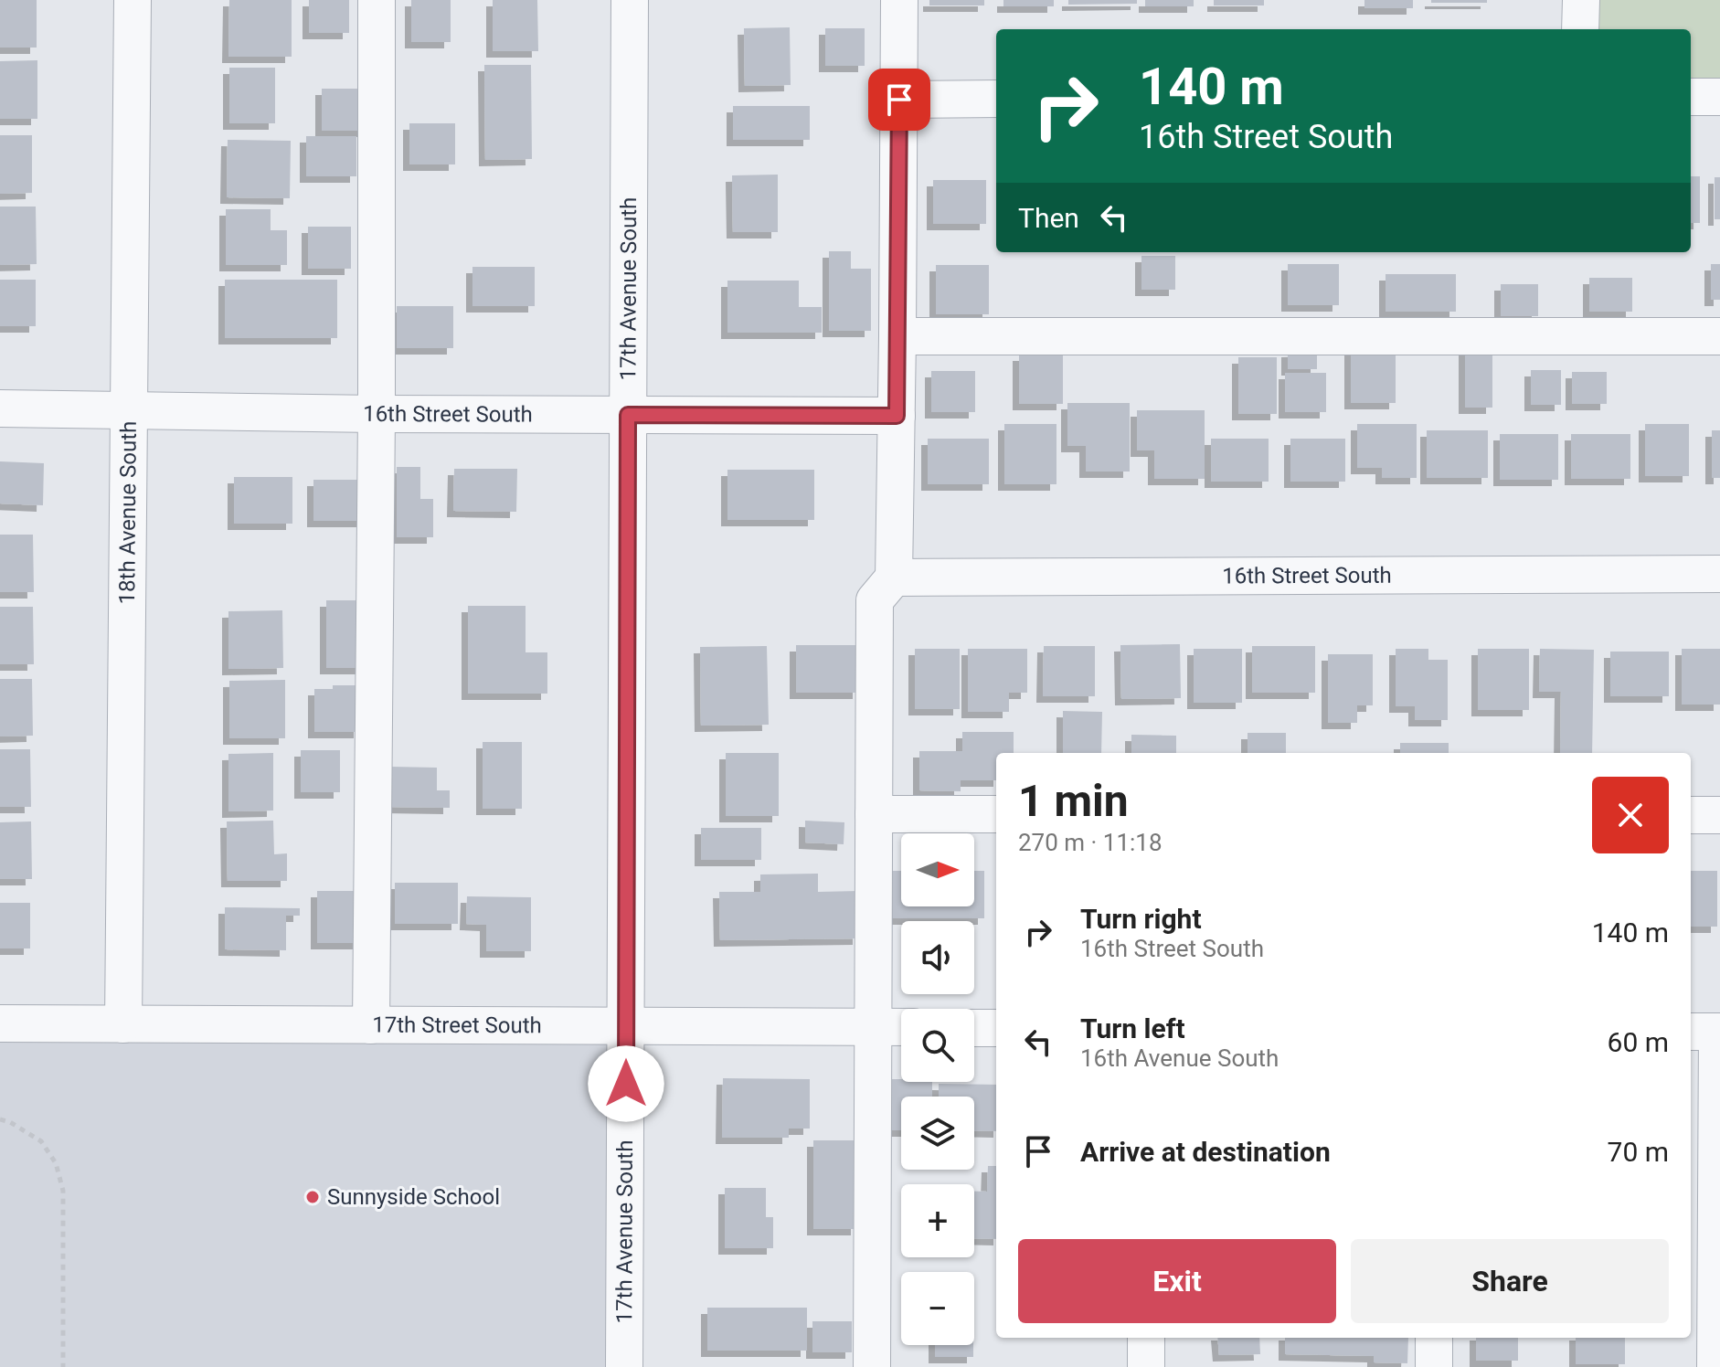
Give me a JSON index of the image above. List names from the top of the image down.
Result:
{
  "streets": {
    "street": [
      "17th Avenue South",
      "16th Street South",
      "18th Avenue South",
      "17th Street South"
    ]
  },
  "crossings": [
    ["17th Avenue South", "16th Street South"],
    ["17th Avenue South", "17th Street South"],
    ["16th Street South", "18th Avenue South"],
    ["18th Avenue South", "17th Street South"]
  ],
  "places": ["Sunnyside School"],
  "north": "right",
  "page": {
    "turn": ["140 m", "16th Street South"],
    "then": "Then",
    "heading": ["1 min", "270 m · 11:18"],
    "map_buttons": ["+", "−"],
    "list": [
      {
        "name": "Turn right",
        "note": "16th Street South",
        "value": "140 m"
      },
      {
        "name": "Turn left",
        "note": "16th Avenue South",
        "value": "60 m"
      },
      {
        "name": "Arrive at destination",
        "value": "70 m"
      }
    ],
    "buttons": ["Exit", "Share"]
  }
}
